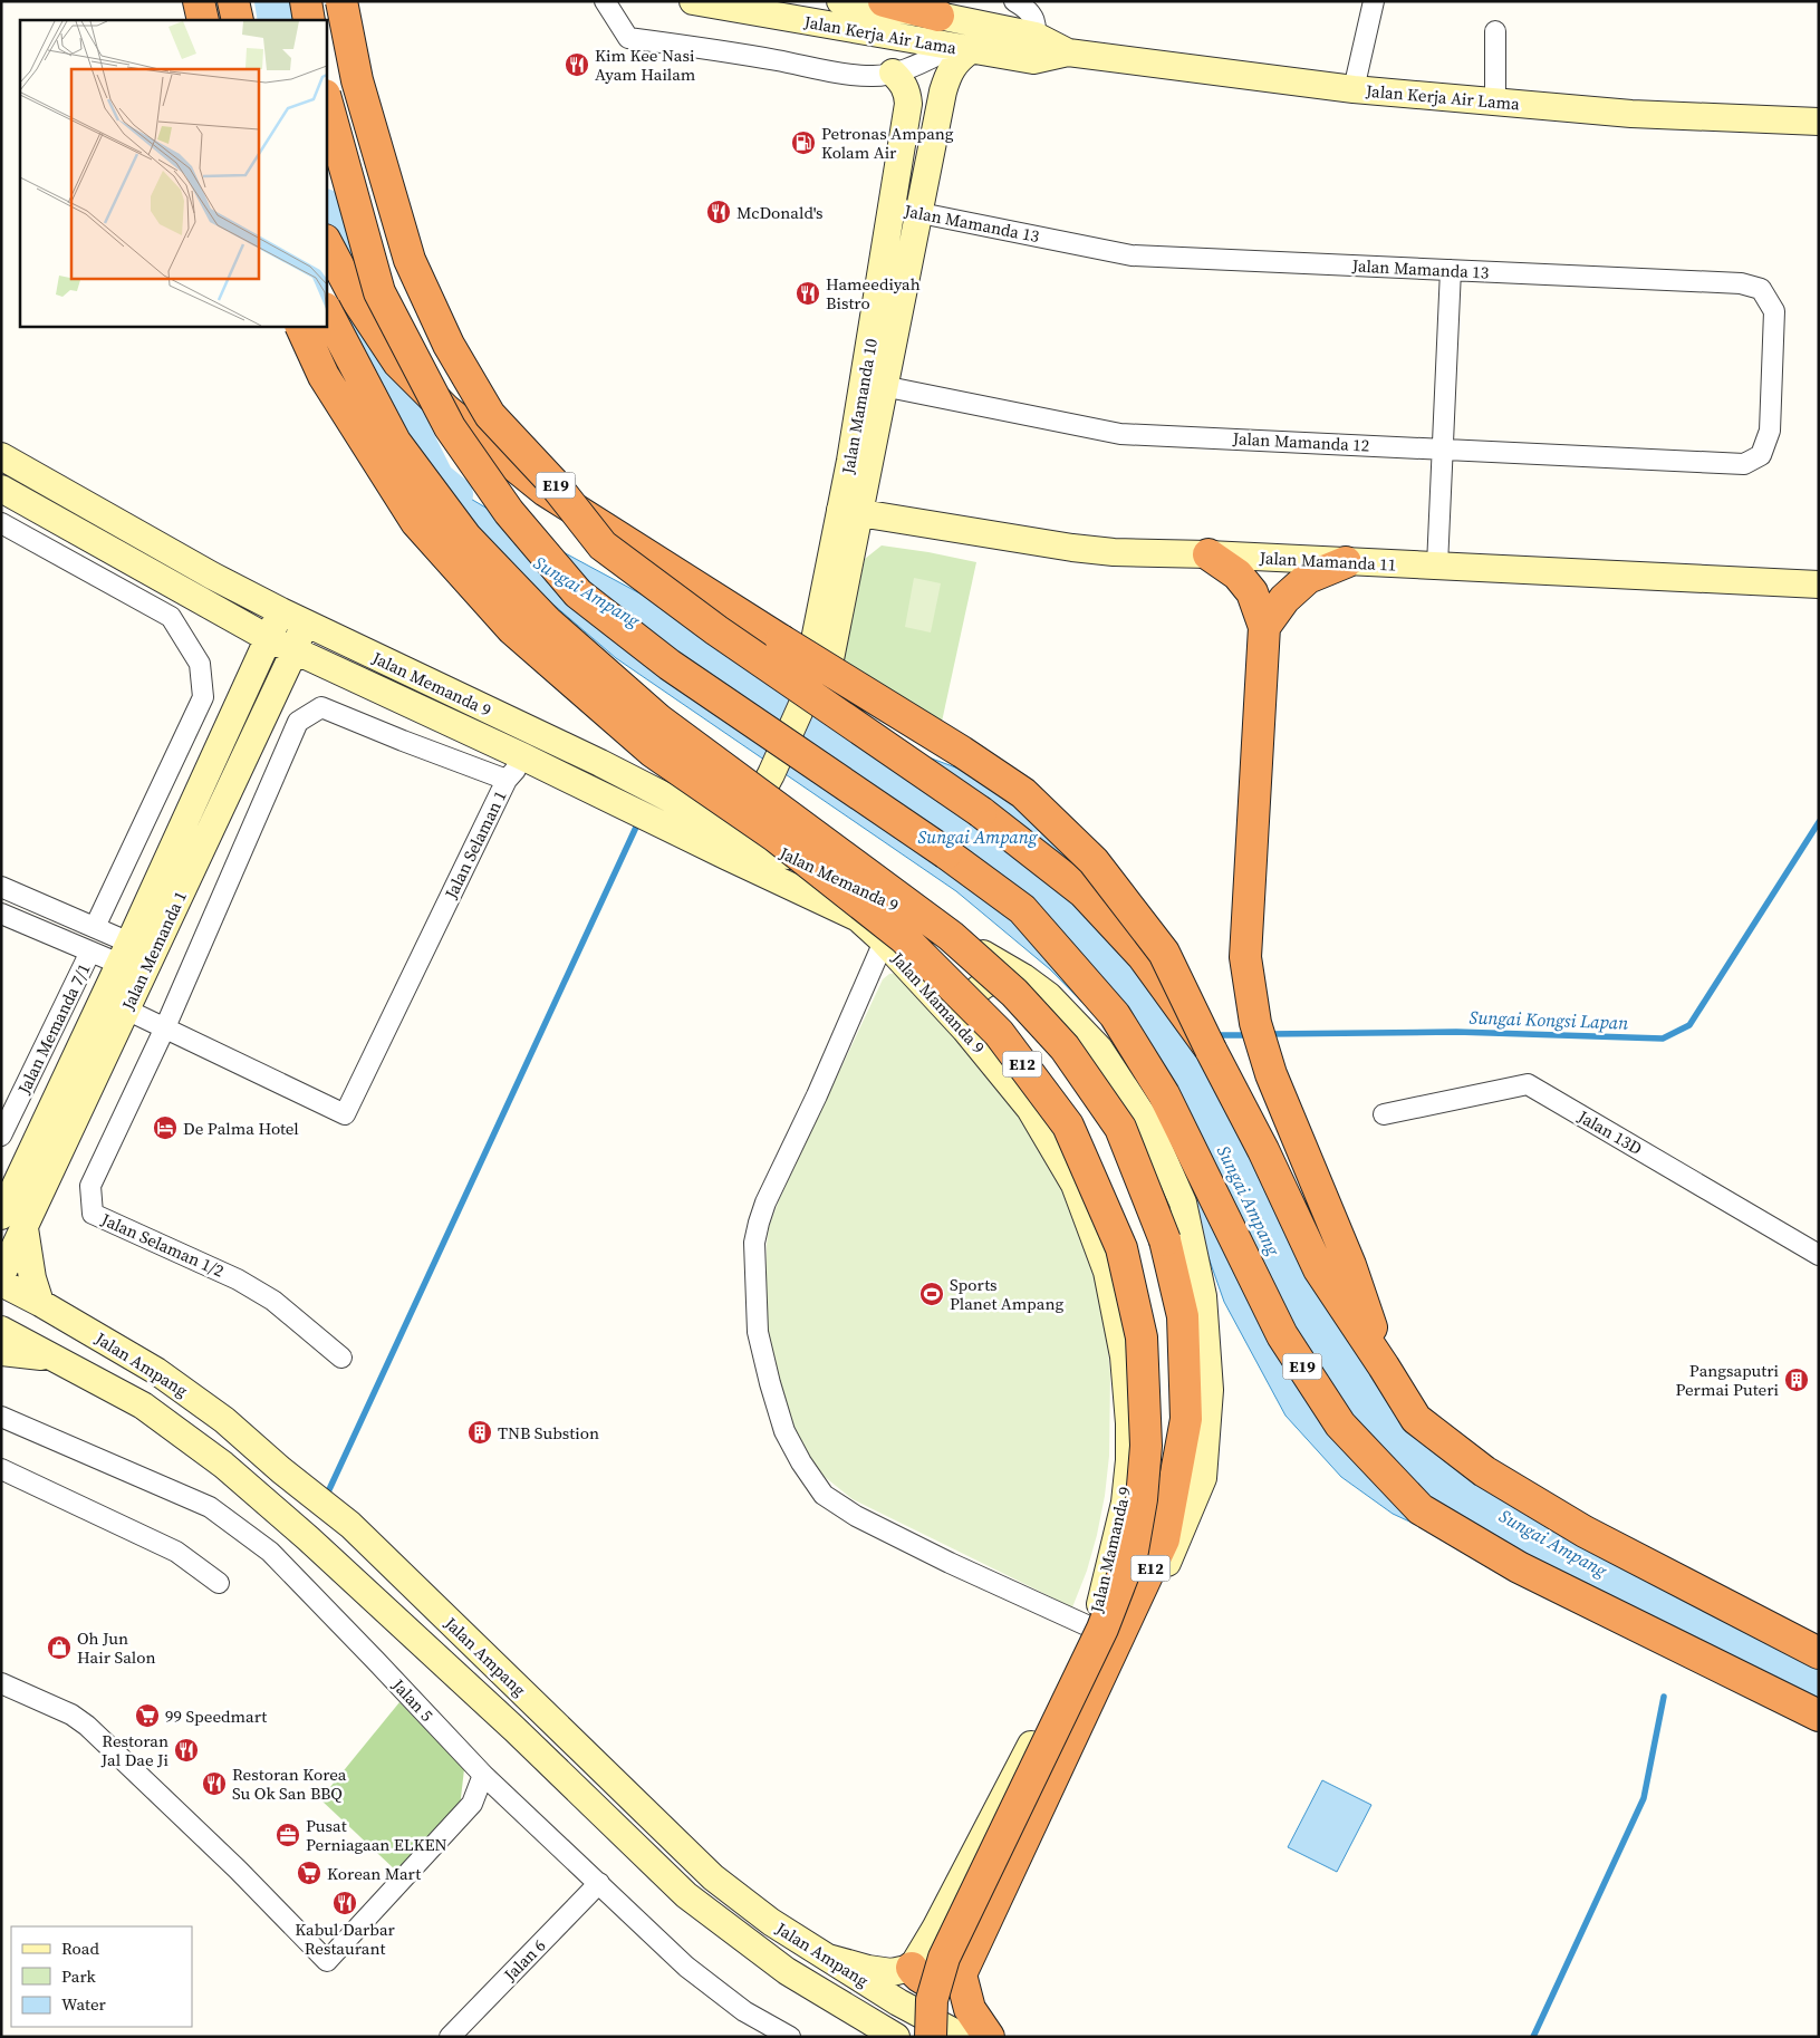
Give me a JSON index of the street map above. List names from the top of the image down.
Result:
{
  "streets": {
    "highway": ["E19", "E12"],
    "street": [
      "Jalan Kerja Air Lama",
      "Jalan Mamanda 13",
      "Jalan Mamanda 10",
      "Jalan Mamanda 12",
      "Jalan Mamanda 11",
      "Jalan Memanda 9",
      "Jalan Selaman 1",
      "Jalan Memanda 1",
      "Jalan Mamanda 9",
      "Jalan Memanda 7/1",
      "Jalan 13D",
      "Jalan Selaman 1/2",
      "Jalan Ampang",
      "Jalan 5",
      "Jalan 6"
    ]
  },
  "crossings": [
    ["Jalan Kerja Air Lama", "Jalan Mamanda 10"],
    ["Jalan Mamanda 13", "Jalan Mamanda 10"],
    ["Jalan Mamanda 13", "Jalan Mamanda 12"],
    ["Jalan Mamanda 10", "Jalan Mamanda 12"],
    ["Jalan Mamanda 10", "Jalan Mamanda 11"],
    ["Jalan Mamanda 10", "Jalan Memanda 9"],
    ["Jalan Memanda 9", "Jalan Memanda 1"],
    ["Jalan Memanda 9", "Jalan Mamanda 9"],
    ["Jalan Memanda 9", "E12"],
    ["Jalan Selaman 1", "Jalan Memanda 1"],
    ["Jalan Selaman 1", "Jalan Selaman 1/2"],
    ["Jalan 5", "Jalan 6"]
  ],
  "water": ["Sungai Ampang", "Sungai Kongsi Lapan"],
  "places": {
    "restaurant": [
      "Kim Kee Nasi Ayam Hailam",
      "McDonald's",
      "Hameediyah Bistro",
      "Restoran Jal Dae Ji",
      "Restoran Korea Su Ok San BBQ",
      "Kabul Darbar Restaurant"
    ],
    "fuel station": ["Petronas Ampang Kolam Air"],
    "hotel": ["De Palma Hotel"],
    "sports": ["Sports Planet Ampang"],
    "building": ["Pangsaputri Permai Puteri", "TNB Substion"],
    "shop": ["Oh Jun Hair Salon"],
    "supermarket": ["99 Speedmart", "Korean Mart"],
    "office": ["Pusat Perniagaan ELKEN"]
  },
  "legend": ["Road", "Park", "Water"]
}
